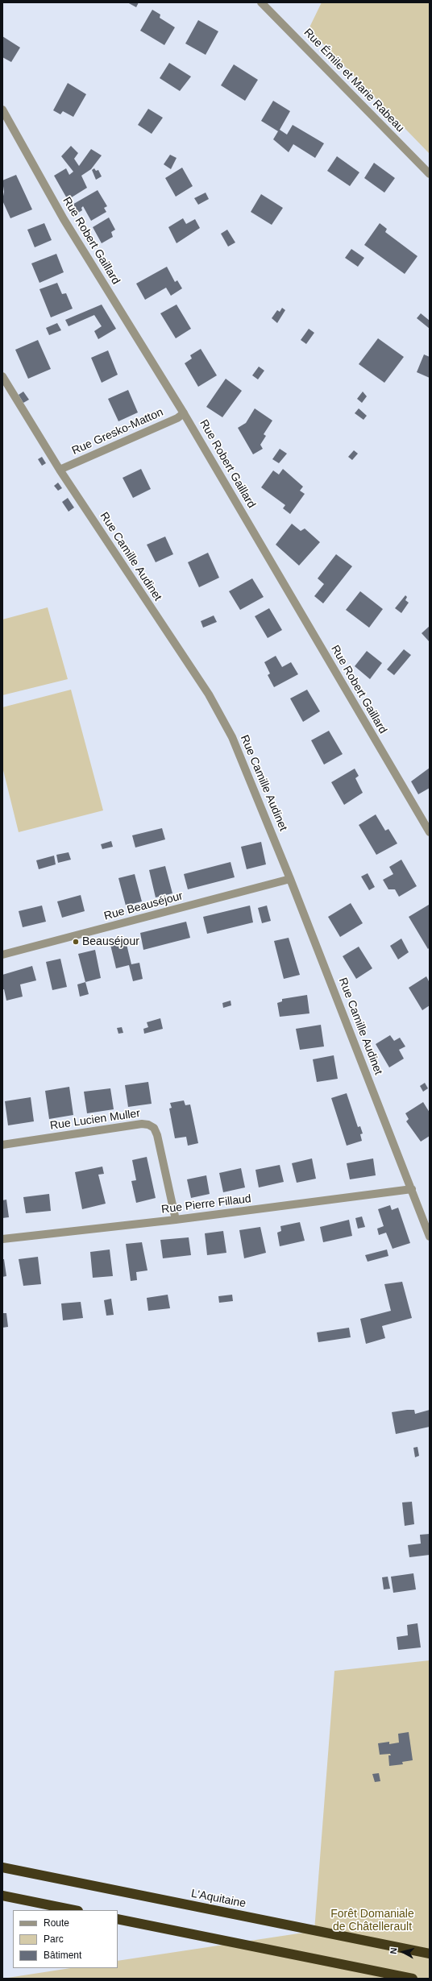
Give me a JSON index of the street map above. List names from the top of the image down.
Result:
{
  "streets": {
    "highway": ["L'Aquitaine"],
    "street": [
      "Rue Émile et Marie Rabeau",
      "Rue Robert Gaillard",
      "Rue Gresko-Matton",
      "Rue Camille Audinet",
      "Rue Beauséjour",
      "Rue Lucien Muller",
      "Rue Pierre Fillaud"
    ]
  },
  "crossings": [
    ["Rue Robert Gaillard", "Rue Gresko-Matton"],
    ["Rue Gresko-Matton", "Rue Camille Audinet"],
    ["Rue Camille Audinet", "Rue Beauséjour"],
    ["Rue Camille Audinet", "Rue Pierre Fillaud"],
    ["Rue Lucien Muller", "Rue Pierre Fillaud"]
  ],
  "parks": ["Forêt Domaniale de Châtellerault"],
  "places": ["Beauséjour"],
  "legend": ["Route", "Parc", "Bâtiment"],
  "north": "left"
}
